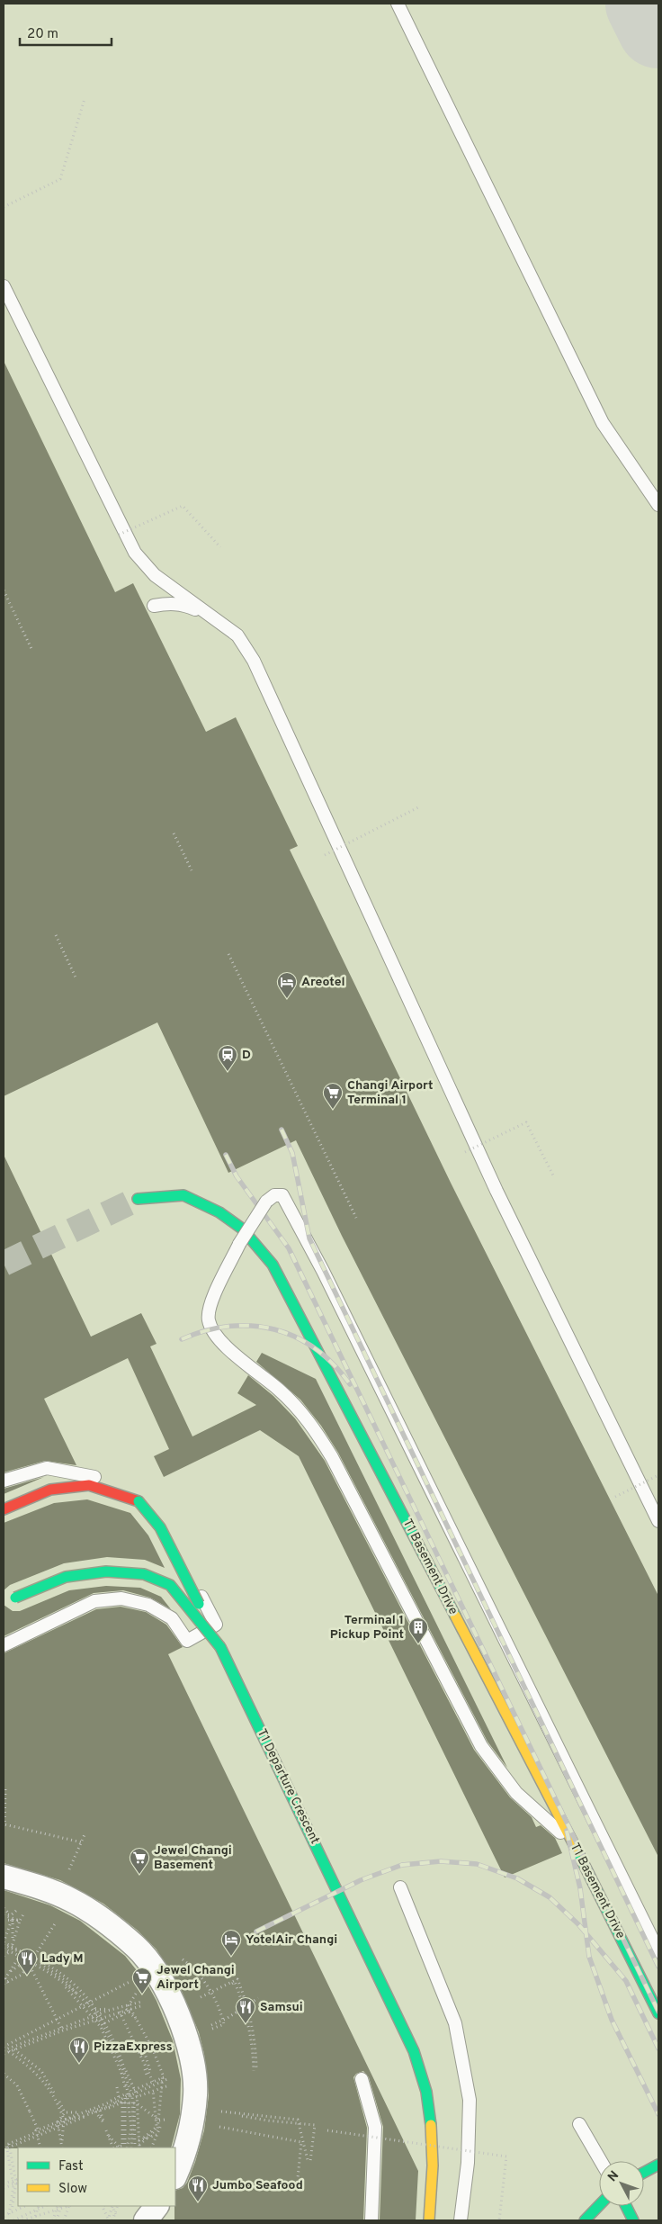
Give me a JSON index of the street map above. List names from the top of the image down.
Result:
{
  "streets": {
    "main road": ["T1 Basement Drive", "T1 Departure Crescent"]
  },
  "places": {
    "hotel": ["Areotel", "YotelAir Changi"],
    "station": ["D"],
    "supermarket": ["Changi Airport Terminal 1", "Jewel Changi Basement", "Jewel Changi Airport"],
    "building": ["Terminal 1 Pickup Point"],
    "restaurant": [
      "Lady M",
      "Samsui",
      "PizzaExpress",
      "Jumbo Seafood"
    ]
  },
  "legend": ["Fast", "Slow"],
  "scale_bar": "20 m",
  "north": "top left"
}
